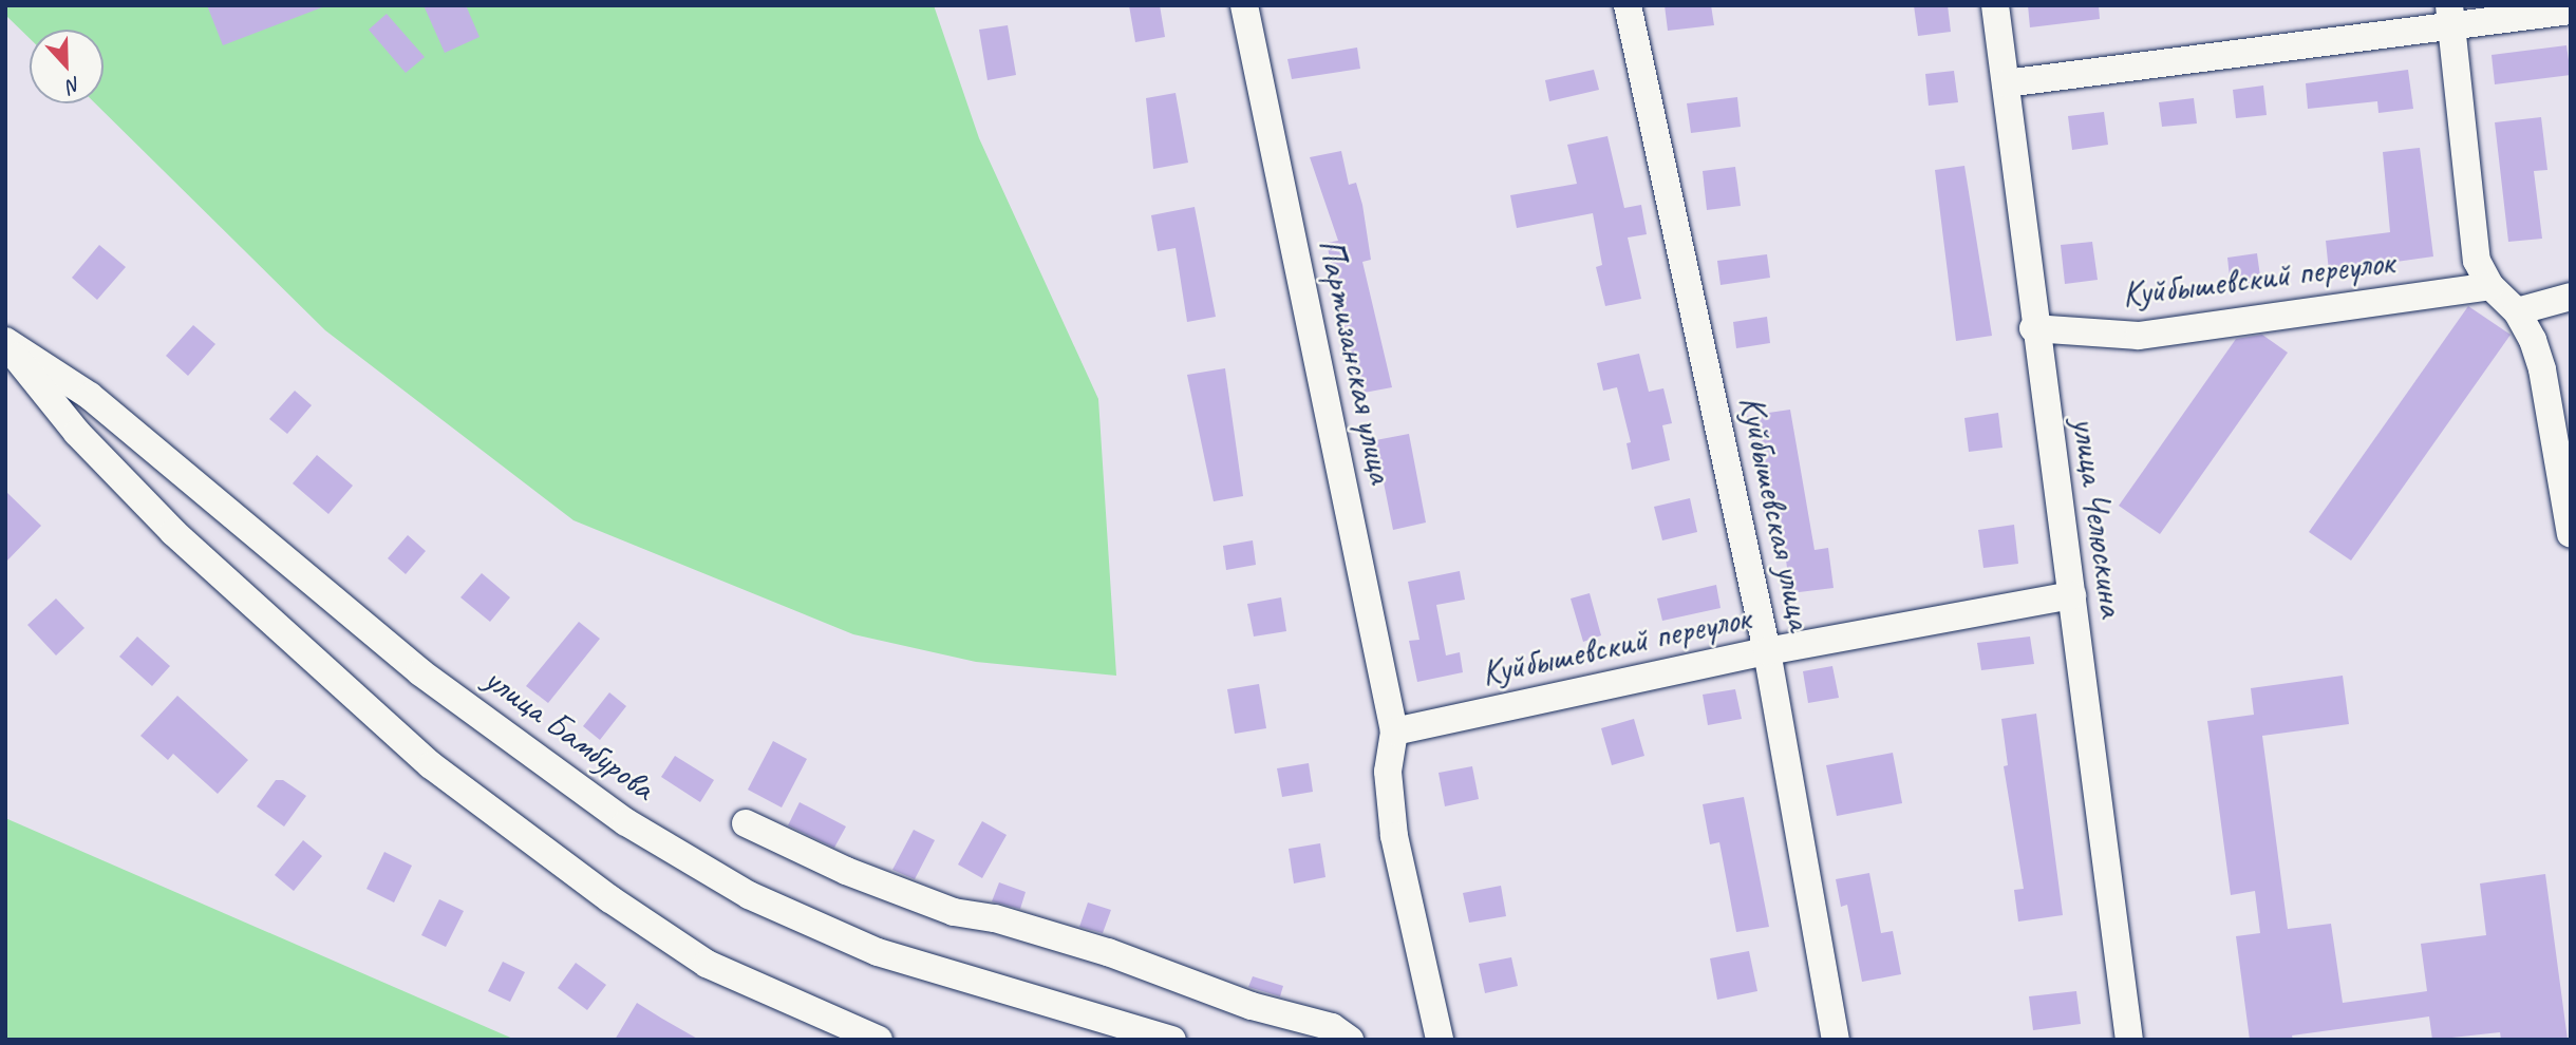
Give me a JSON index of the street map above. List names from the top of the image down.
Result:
{
  "streets": {
    "street": [
      "Куйбышевский переулок",
      "Партизанская улица",
      "Куйбышевская улица",
      "улица Челюскина",
      "улица Бамбурова"
    ]
  },
  "crossings": [
    ["Куйбышевский переулок", "Партизанская улица"],
    ["Куйбышевский переулок", "Куйбышевская улица"],
    ["Куйбышевский переулок", "улица Челюскина"]
  ],
  "north": "bottom"
}
